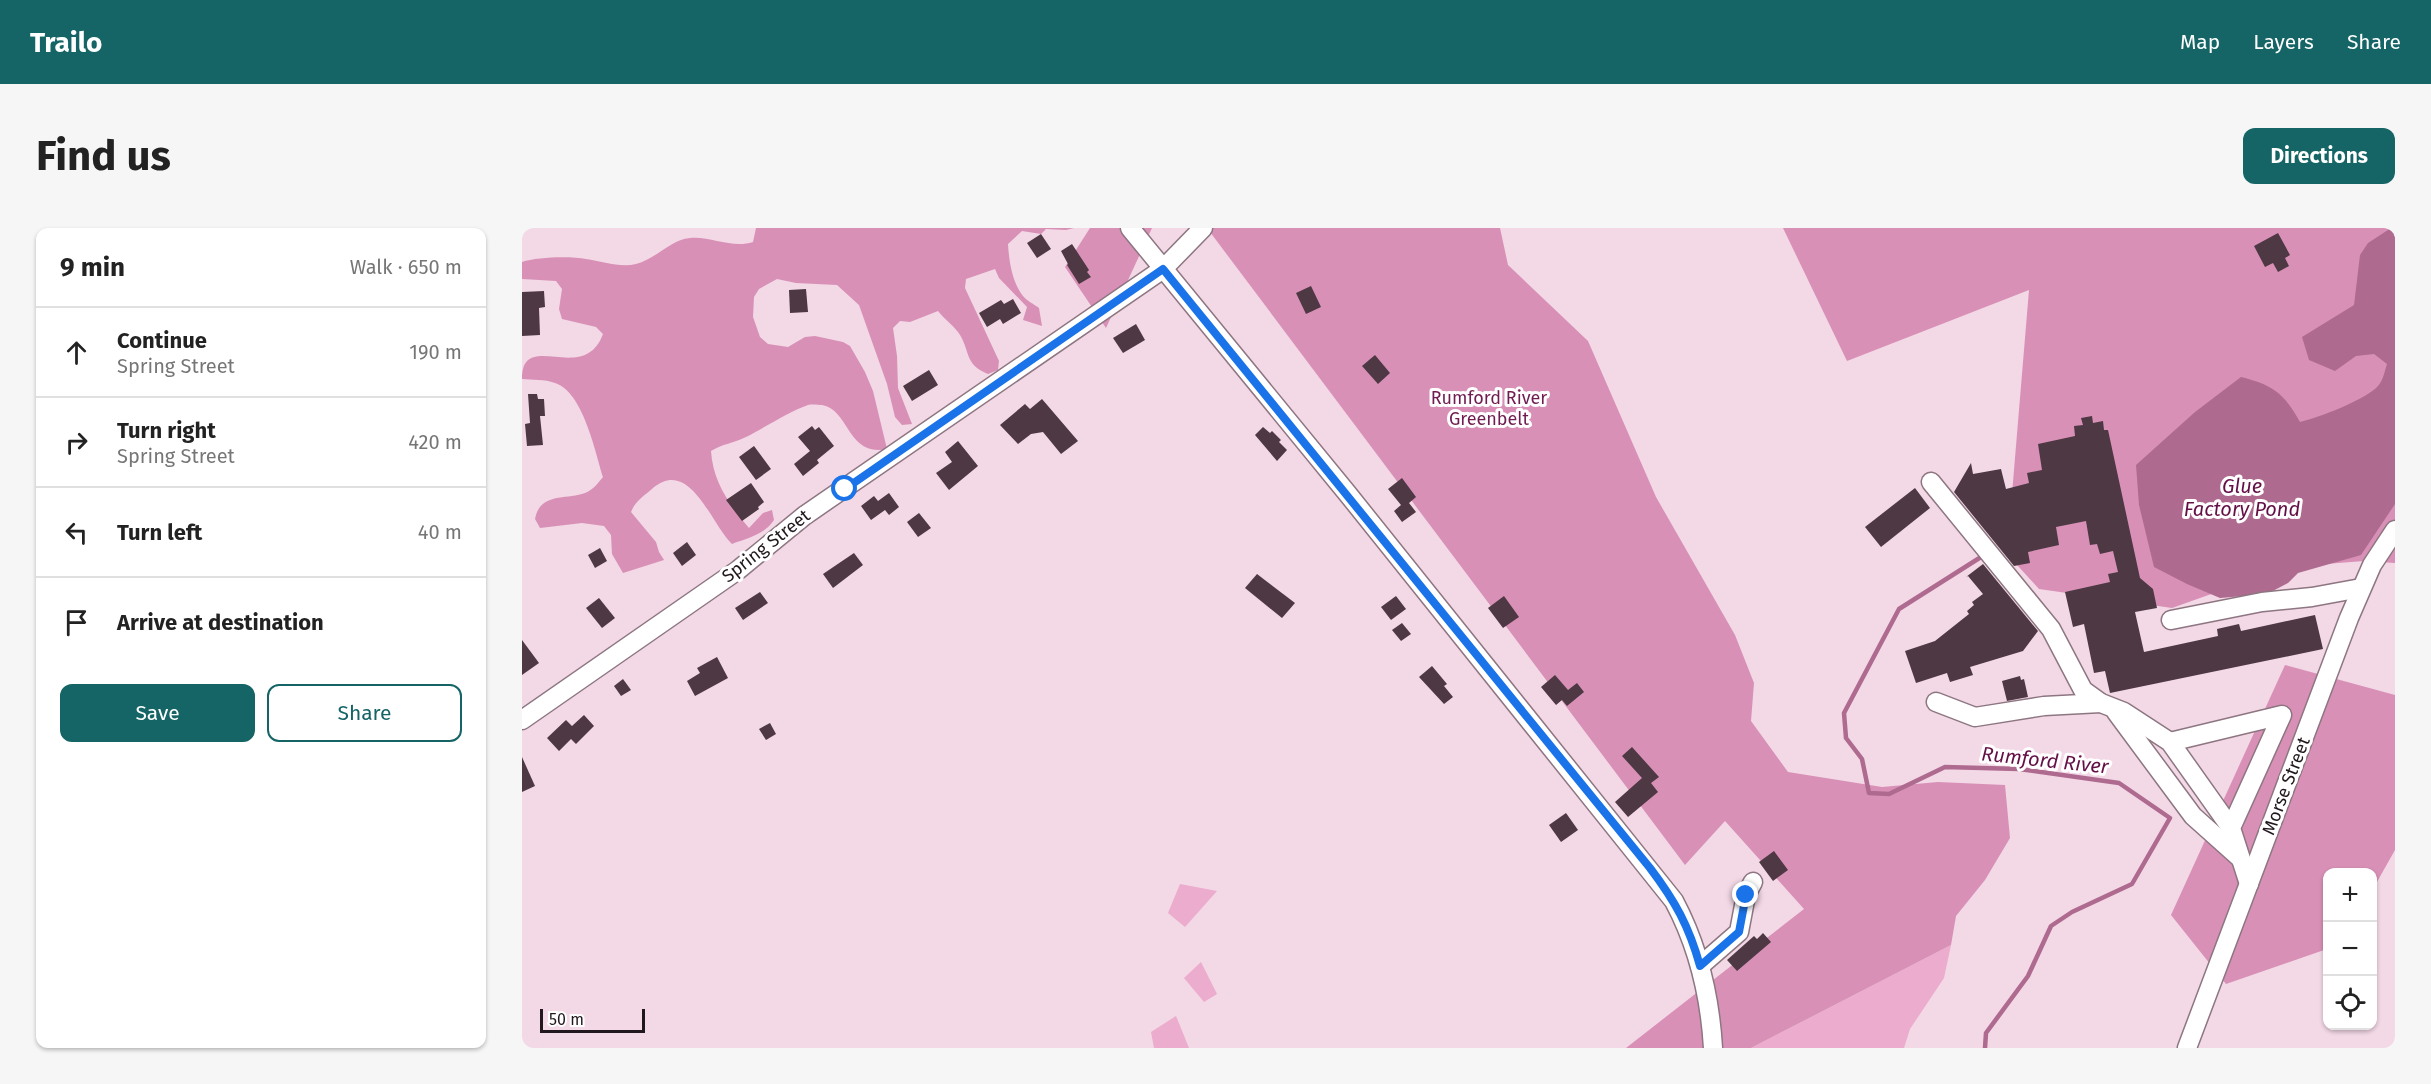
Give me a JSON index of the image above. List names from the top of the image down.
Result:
{
  "streets": {
    "street": ["Spring Street", "Morse Street"]
  },
  "water": ["Glue Factory Pond", "Rumford River"],
  "parks": ["Rumford River Greenbelt"],
  "scale_bar": "50 m",
  "page": {
    "header": "Trailo",
    "nav": ["Map", "Layers", "Share"],
    "buttons": [
      "Directions",
      ["Save", "Share"]
    ],
    "title": "Find us",
    "heading": ["9 min", "Walk · 650 m"],
    "list": [
      ["Continue", "Spring Street", "190 m"],
      ["Turn right", "Spring Street", "420 m"],
      ["Turn left", "40 m"],
      "Arrive at destination"
    ],
    "map_buttons": ["+", "−"],
    "scale": "50 m"
  }
}
